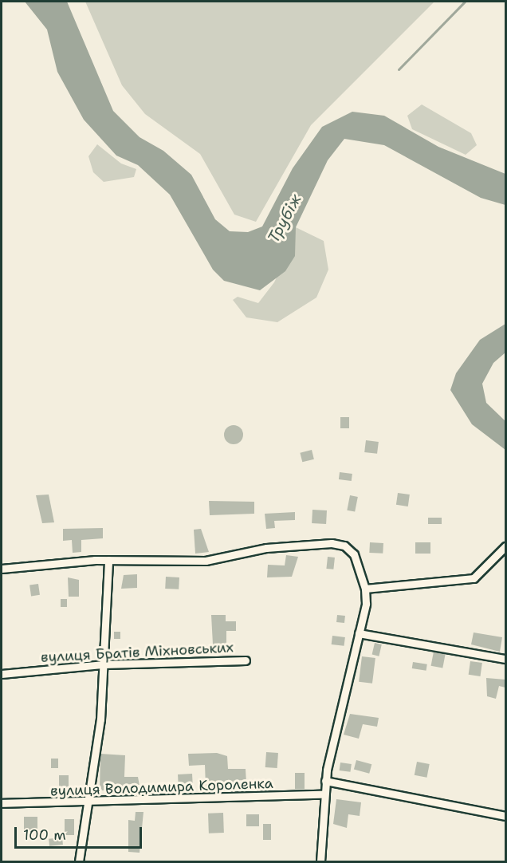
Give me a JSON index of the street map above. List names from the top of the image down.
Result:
{
  "streets": {
    "street": ["вулиця Братів Міхновських", "вулиця Володимира Короленка"]
  },
  "water": ["Трубіж"],
  "scale_bar": "100 m"
}
